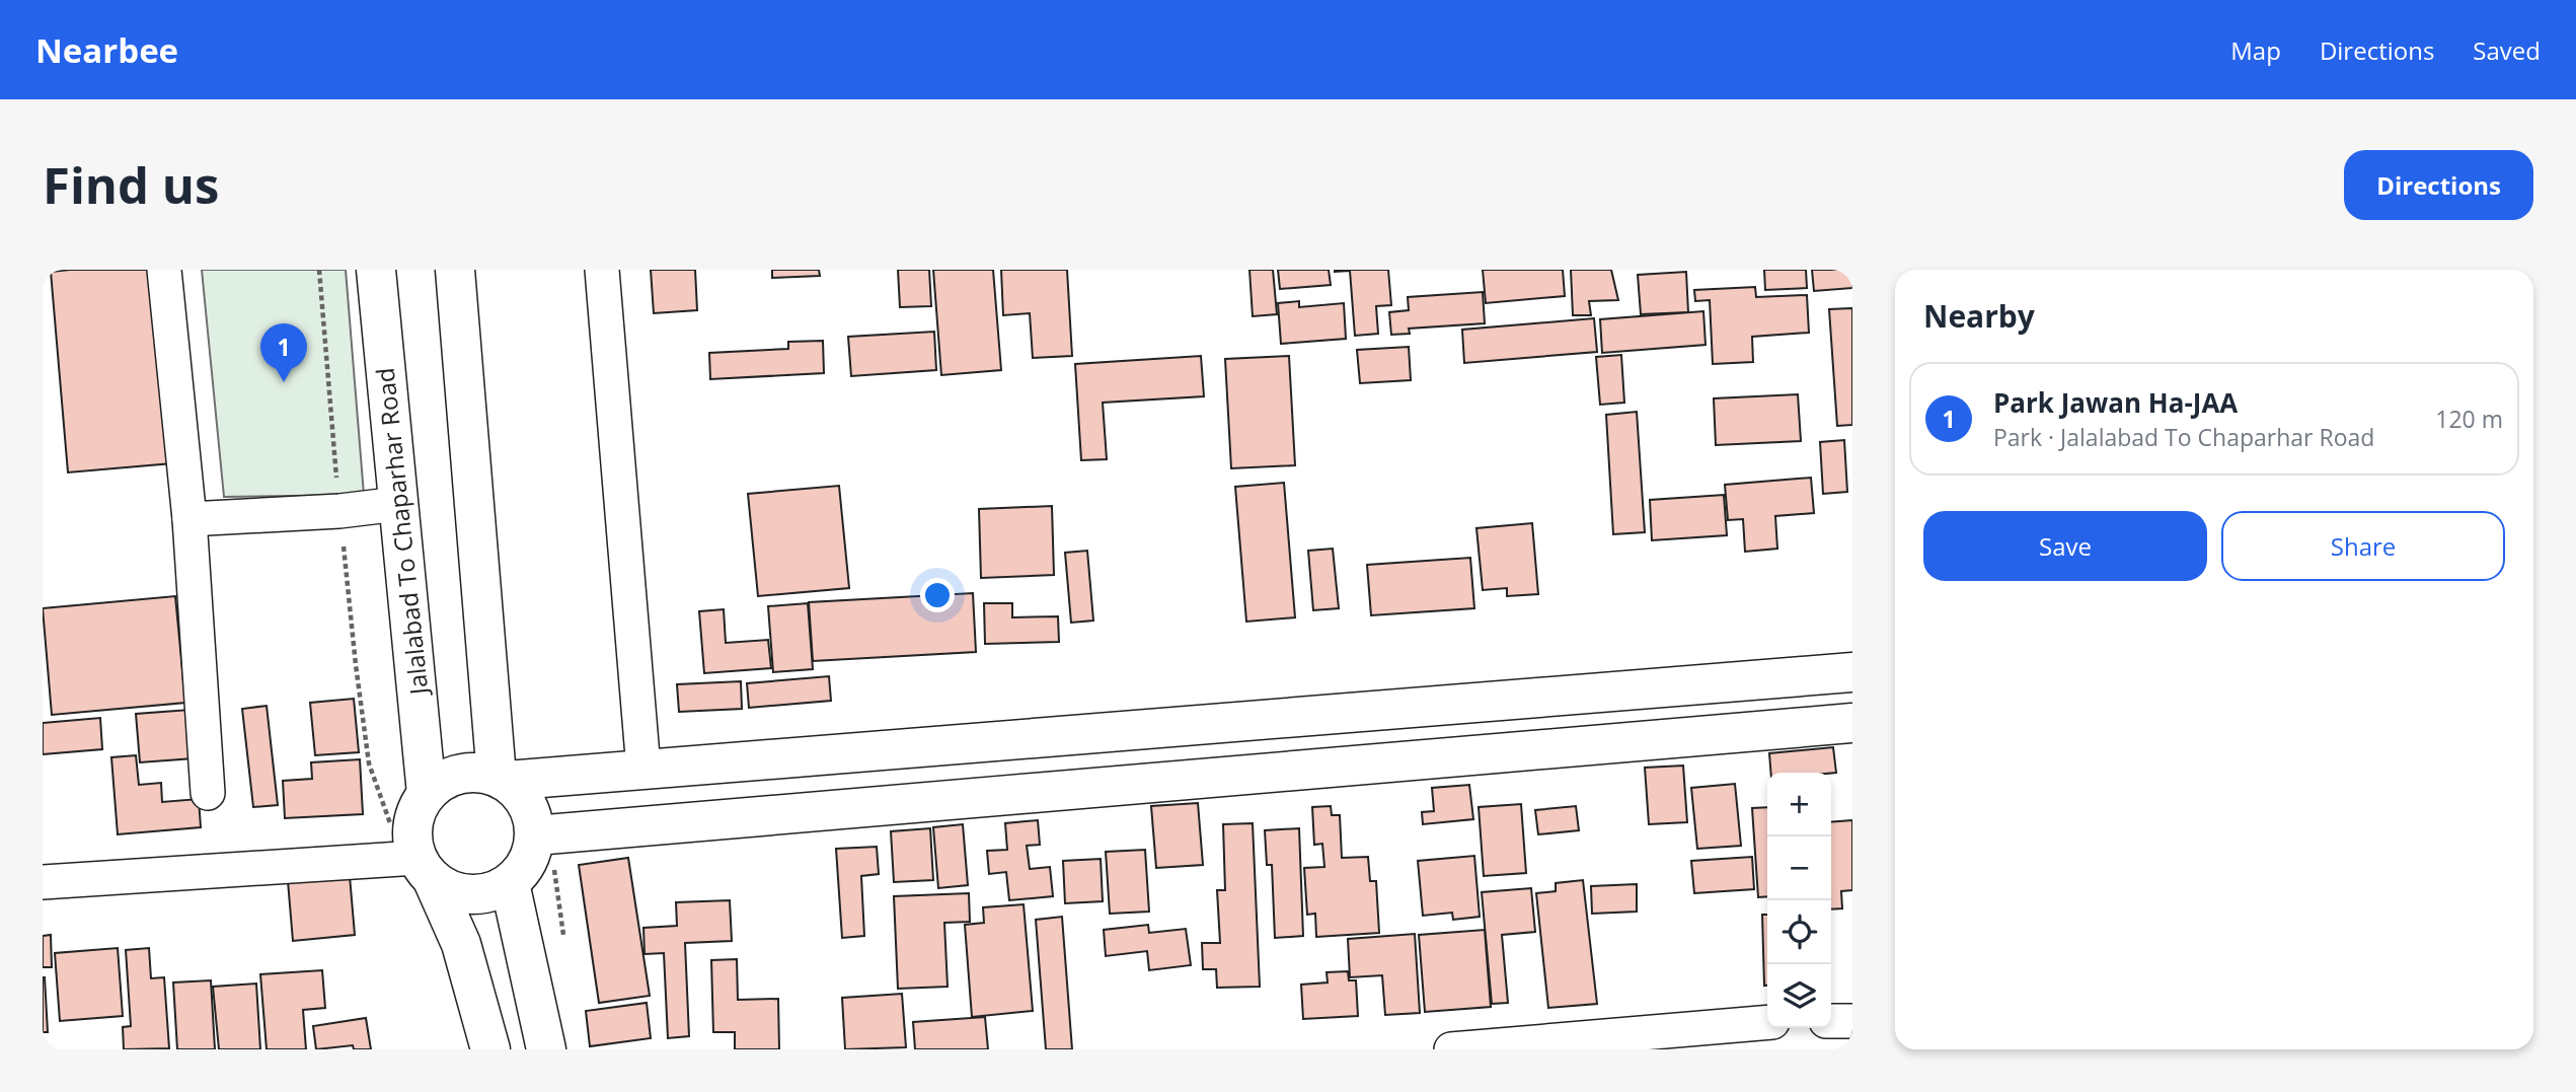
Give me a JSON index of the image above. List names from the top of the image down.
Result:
{
  "streets": {
    "street": ["Jalalabad To Chaparhar Road"]
  },
  "page": {
    "header": "Nearbee",
    "nav": ["Map", "Directions", "Saved"],
    "buttons": [
      "Directions",
      ["Save", "Share"]
    ],
    "title": "Find us",
    "heading": "Nearby",
    "pins": "1",
    "list": [
      {
        "mark": "1",
        "name": "Park Jawan Ha-JAA",
        "note": "Park · Jalalabad To Chaparhar Road",
        "value": "120 m"
      }
    ],
    "map_buttons": ["+", "−"]
  }
}
